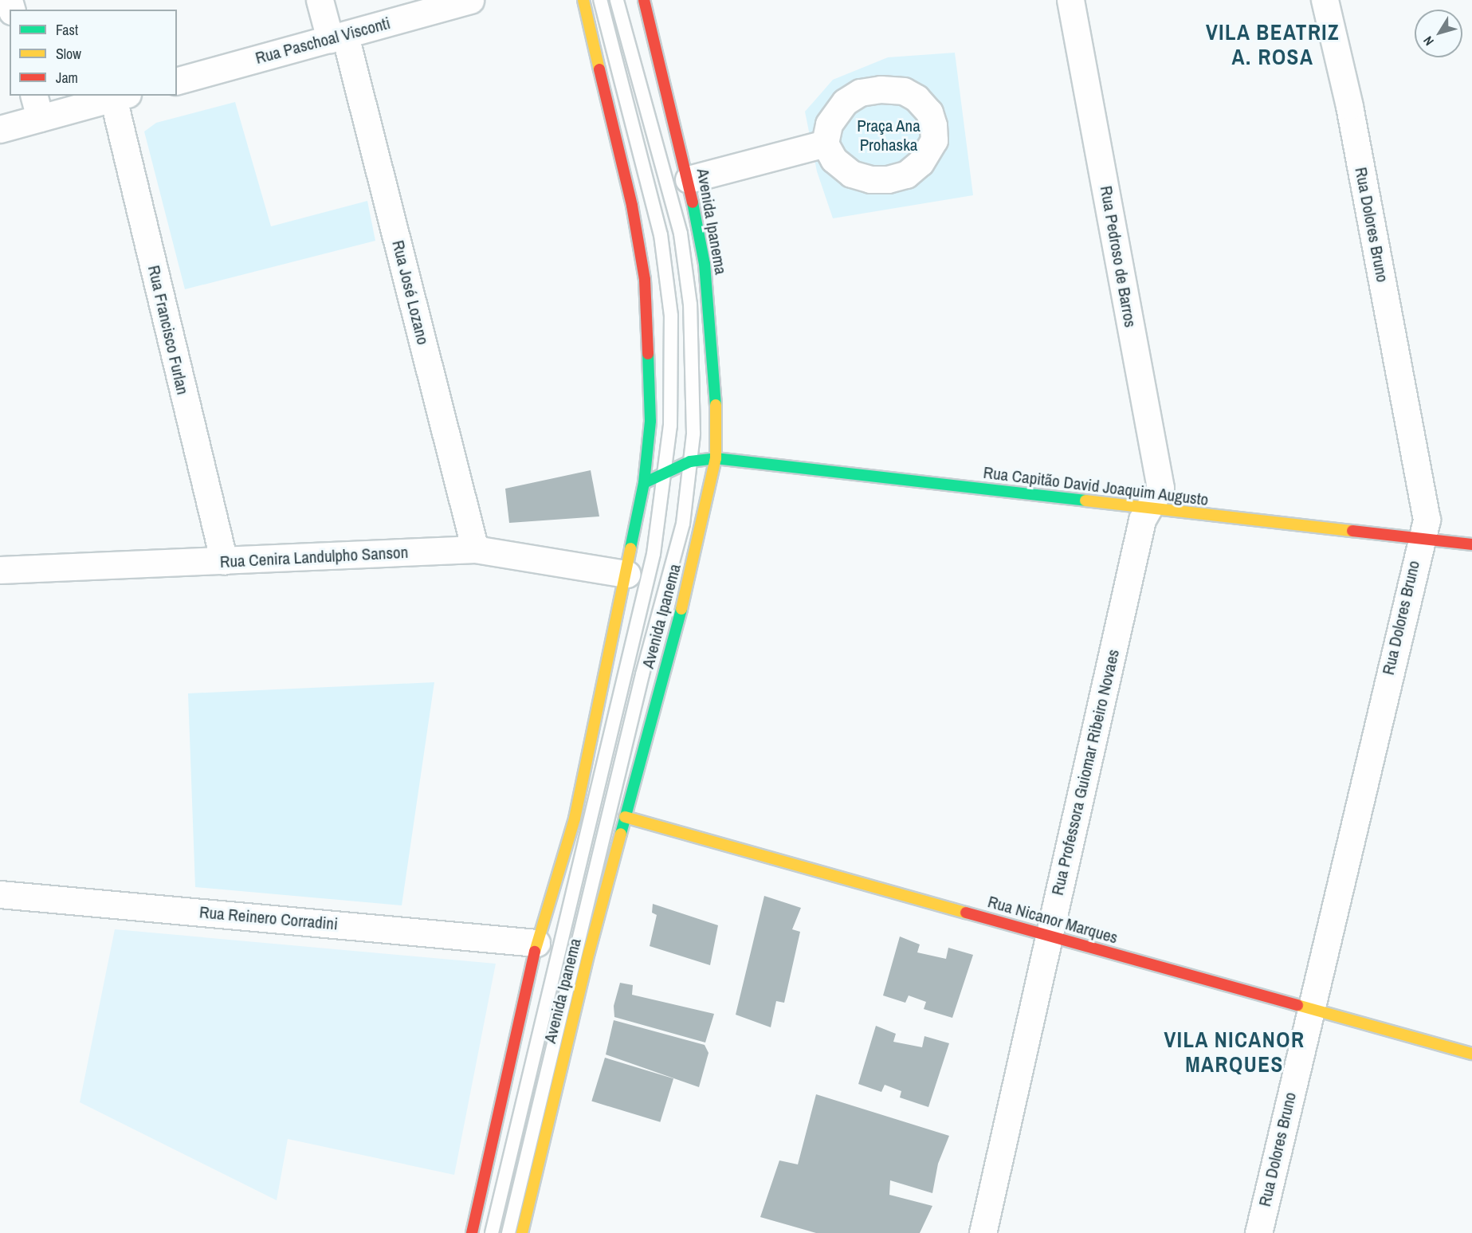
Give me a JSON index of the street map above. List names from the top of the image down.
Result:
{
  "streets": {
    "main road": ["Avenida Ipanema", "Rua Capitão David Joaquim Augusto", "Rua Nicanor Marques"],
    "street": [
      "Rua Paschoal Visconti",
      "Rua Dolores Bruno",
      "Rua Pedroso de Barros",
      "Rua José Lozano",
      "Rua Francisco Furlan",
      "Rua Cenira Landulpho Sanson",
      "Rua Professora Guiomar Ribeiro Novaes",
      "Rua Reinero Corradini"
    ]
  },
  "crossings": [
    ["Rua Paschoal Visconti", "Rua José Lozano"],
    ["Avenida Ipanema", "Rua Capitão David Joaquim Augusto"],
    ["Avenida Ipanema", "Rua Cenira Landulpho Sanson"],
    ["Avenida Ipanema", "Rua Reinero Corradini"],
    ["Avenida Ipanema", "Rua Nicanor Marques"],
    ["Rua Dolores Bruno", "Rua Capitão David Joaquim Augusto"],
    ["Rua Dolores Bruno", "Rua Nicanor Marques"],
    ["Rua Pedroso de Barros", "Rua Capitão David Joaquim Augusto"],
    ["Rua Pedroso de Barros", "Rua Professora Guiomar Ribeiro Novaes"],
    ["Rua José Lozano", "Rua Cenira Landulpho Sanson"],
    ["Rua Francisco Furlan", "Rua Cenira Landulpho Sanson"],
    ["Rua Capitão David Joaquim Augusto", "Rua Professora Guiomar Ribeiro Novaes"],
    ["Rua Professora Guiomar Ribeiro Novaes", "Rua Nicanor Marques"]
  ],
  "districts": ["VILA BEATRIZ A. ROSA", "VILA NICANOR MARQUES"],
  "parks": ["Praça Ana Prohaska"],
  "legend": ["Fast", "Slow", "Jam"],
  "north": "bottom left"
}
